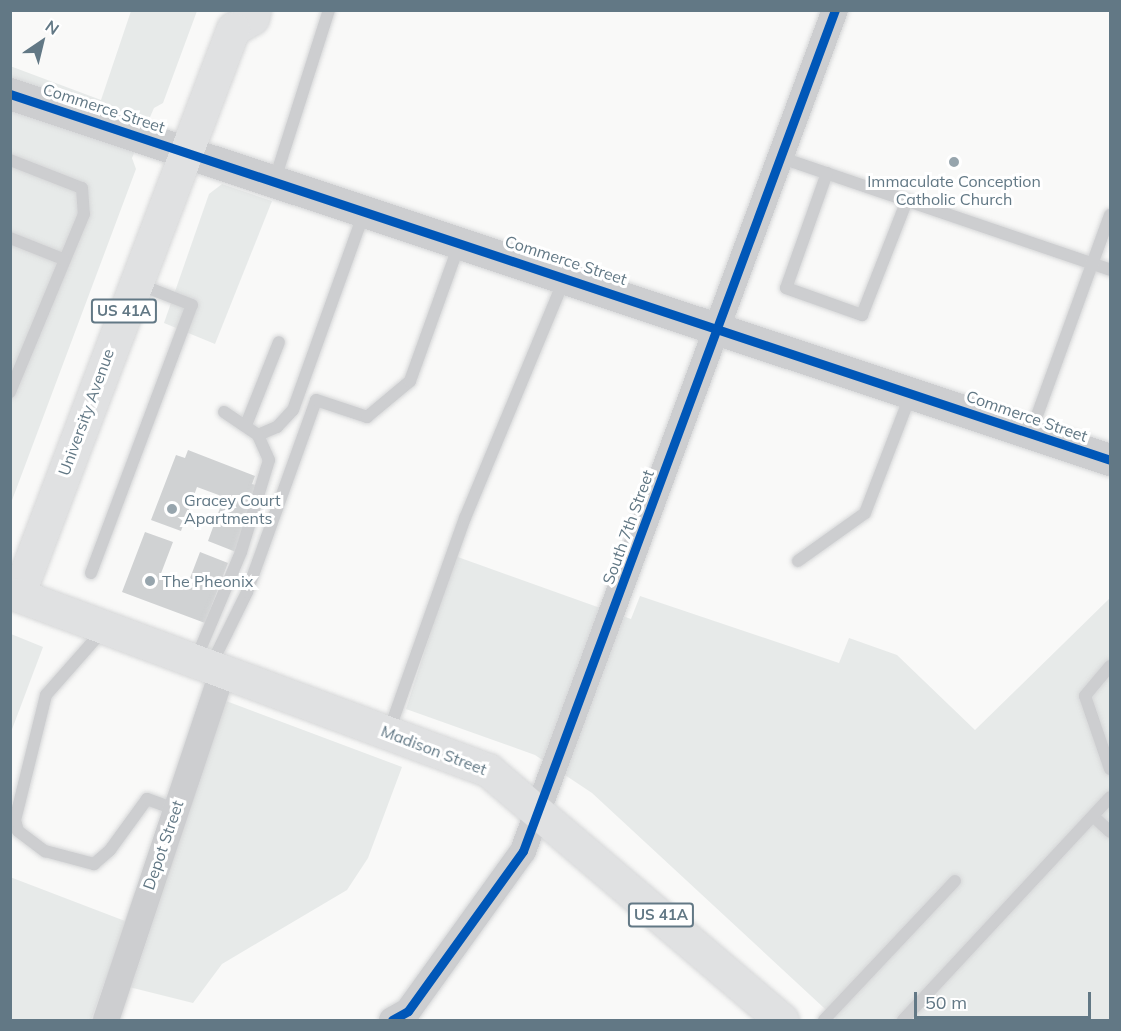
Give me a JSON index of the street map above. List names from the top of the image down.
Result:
{
  "streets": {
    "main road": ["US 41A", "University Avenue", "Madison Street"],
    "street": ["Commerce Street", "South 7th Street", "Depot Street"]
  },
  "crossings": [
    ["Commerce Street", "University Avenue"],
    ["Commerce Street", "South 7th Street"],
    ["University Avenue", "Madison Street"],
    ["South 7th Street", "Madison Street"],
    ["Madison Street", "Depot Street"]
  ],
  "places": ["Immaculate Conception Catholic Church", "Gracey Court Apartments", "The Pheonix"],
  "scale_bar": "50 m",
  "north": "top right"
}
